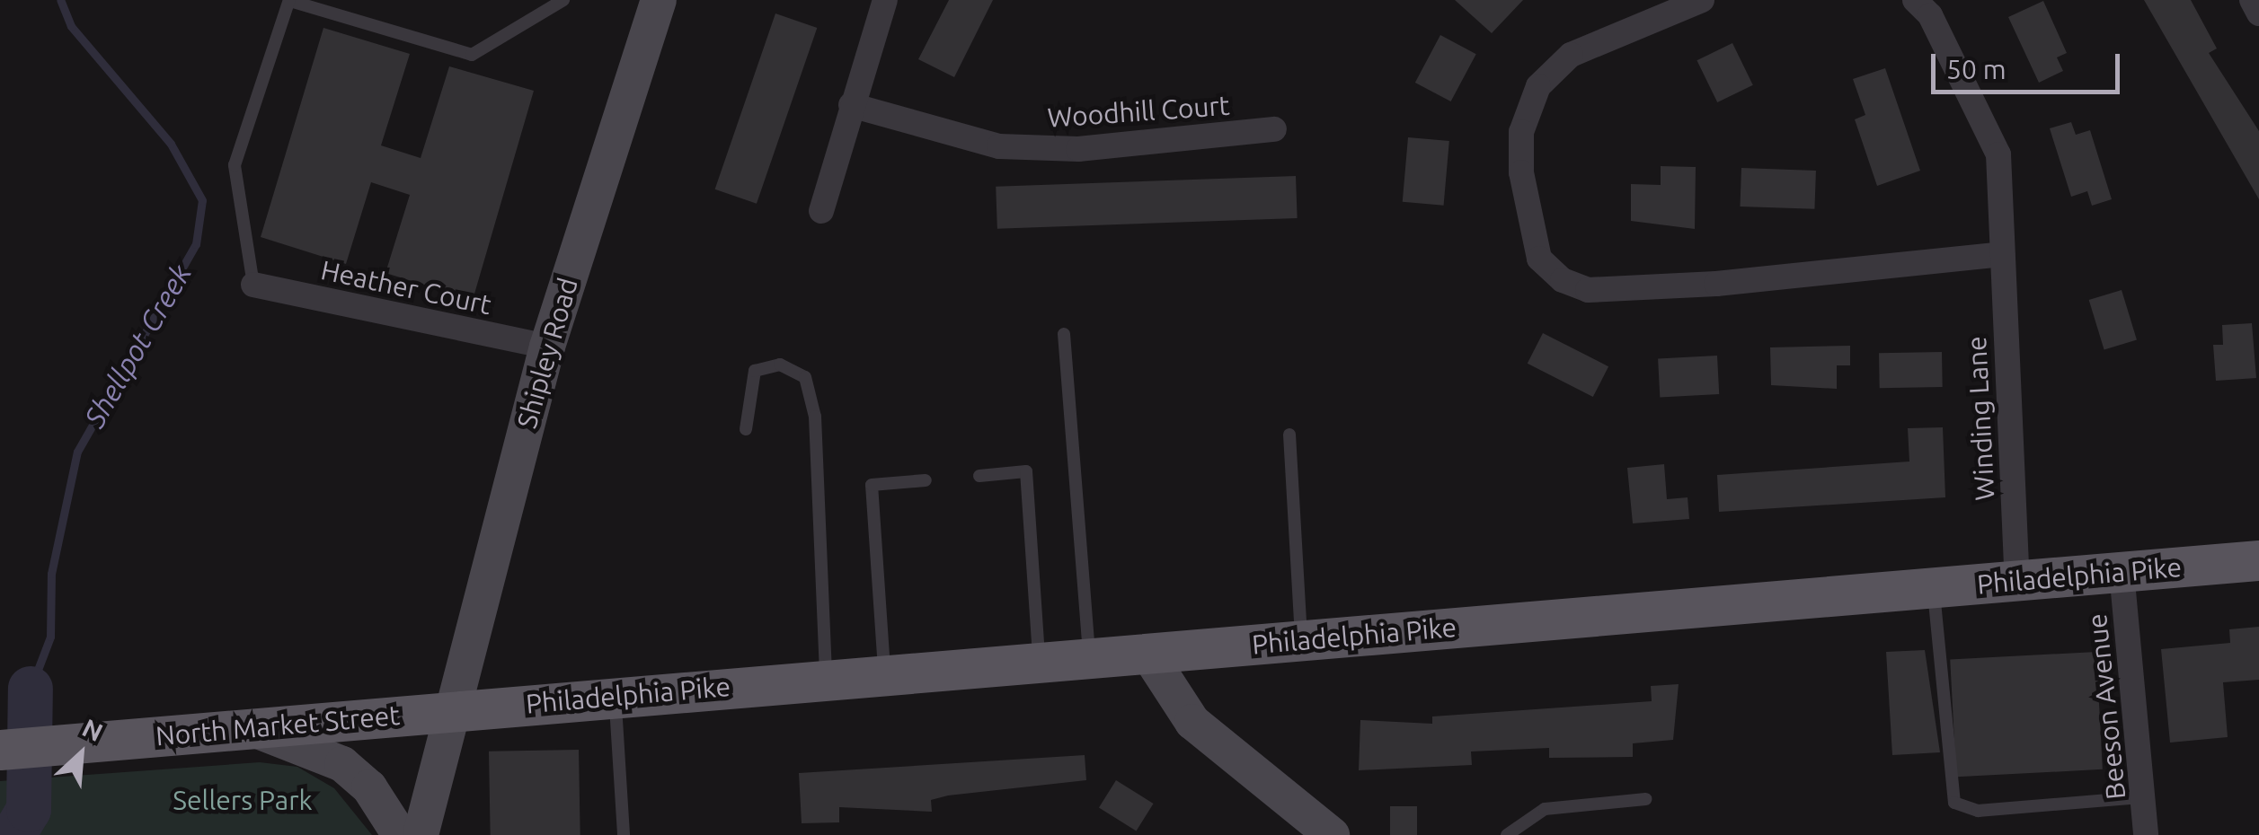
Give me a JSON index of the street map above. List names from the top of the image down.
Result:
{
  "streets": {
    "main road": ["Shipley Road", "Philadelphia Pike", "North Market Street"],
    "street": [
      "Woodhill Court",
      "Heather Court",
      "Winding Lane",
      "Beeson Avenue"
    ]
  },
  "crossings": [
    ["Heather Court", "Shipley Road"],
    ["Shipley Road", "Philadelphia Pike"],
    ["Shipley Road", "North Market Street"],
    ["Winding Lane", "Philadelphia Pike"],
    ["Philadelphia Pike", "Beeson Avenue"],
    ["Philadelphia Pike", "North Market Street"]
  ],
  "water": ["Shellpot Creek"],
  "parks": ["Sellers Park"],
  "scale_bar": "50 m",
  "north": "top right"
}
